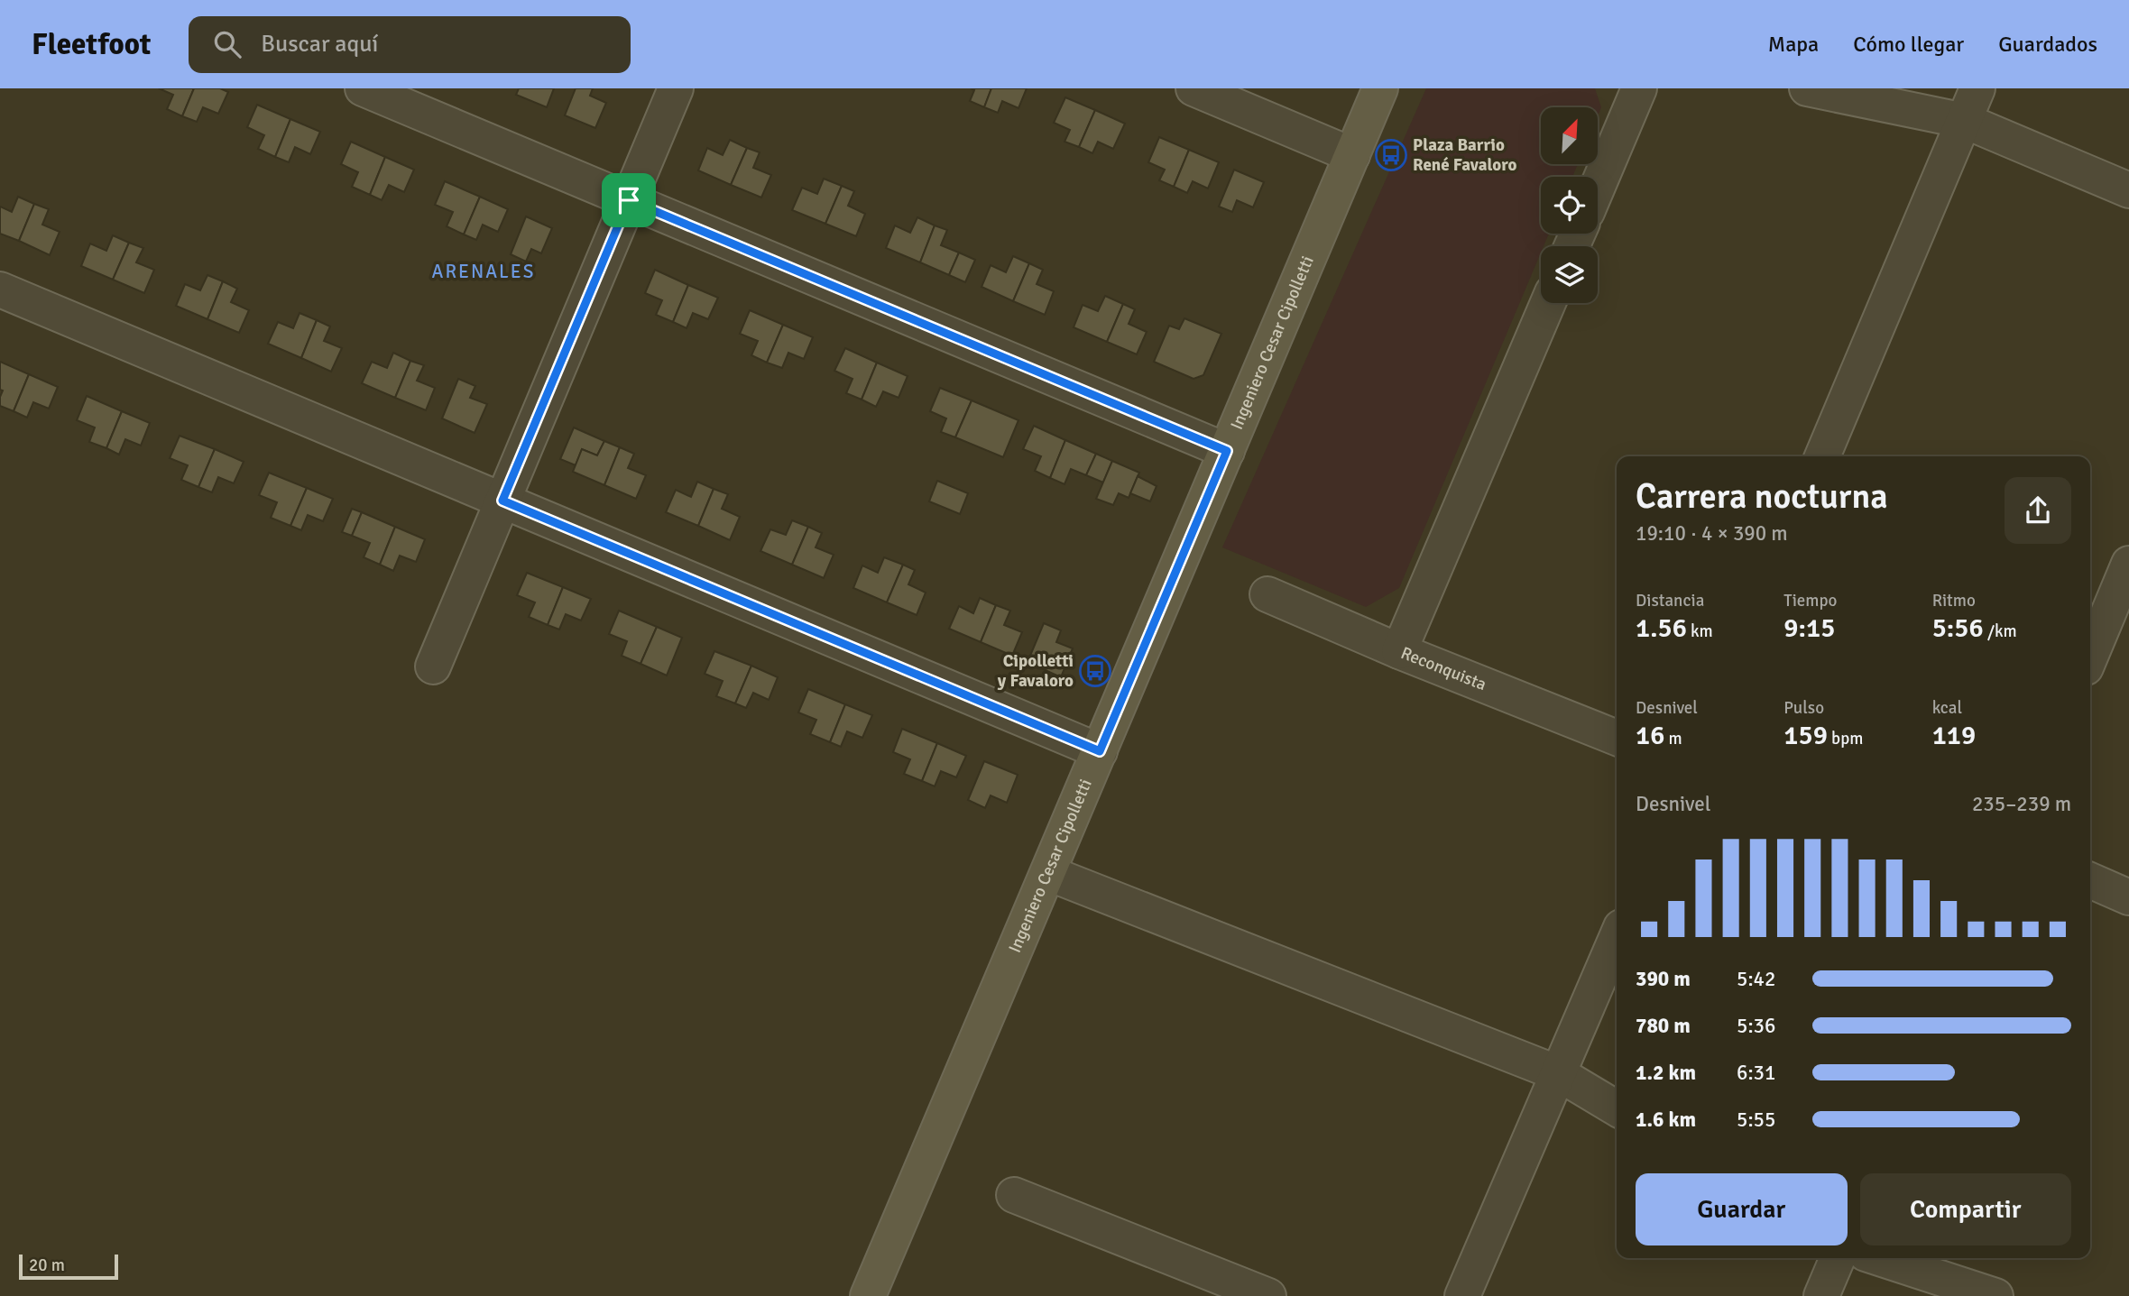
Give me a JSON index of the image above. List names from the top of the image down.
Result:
{
  "streets": {
    "street": ["Ingeniero Cesar Cipolletti", "Reconquista"]
  },
  "districts": ["ARENALES"],
  "places": {
    "bus stop": ["Plaza Barrio René Favaloro", "Cipolletti y Favaloro"]
  },
  "scale_bar": "20 m",
  "north": "top right",
  "page": {
    "header": "Fleetfoot",
    "search": "Buscar aquí",
    "nav": ["Mapa", "Cómo llegar", "Guardados"],
    "heading": ["Carrera nocturna", "19:10 · 4 × 390 m"],
    "stats": [
      ["Distancia", "1.56 km"],
      ["Tiempo", "9:15"],
      ["Ritmo", "5:56 /km"],
      ["Desnivel", "16 m"],
      ["Pulso", "159 bpm"],
      ["kcal", "119"]
    ],
    "chart": ["Desnivel", "235–239 m"],
    "list": [
      {
        "name": "390 m",
        "note": "5:42"
      },
      {
        "name": "780 m",
        "note": "5:36"
      },
      {
        "name": "1.2 km",
        "note": "6:31"
      },
      {
        "name": "1.6 km",
        "note": "5:55"
      }
    ],
    "buttons": ["Guardar", "Compartir"],
    "scale": "20 m"
  }
}
